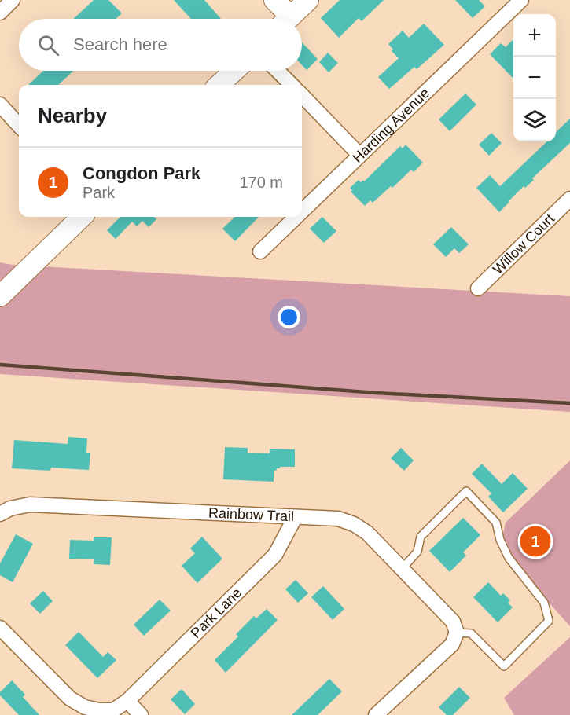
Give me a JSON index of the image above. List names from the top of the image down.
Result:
{
  "streets": {
    "street": [
      "Harding Avenue",
      "Willow Court",
      "Rainbow Trail",
      "Park Lane"
    ]
  },
  "crossings": [
    ["Rainbow Trail", "Park Lane"]
  ],
  "page": {
    "map_buttons": ["+", "−"],
    "search": "Search here",
    "heading": "Nearby",
    "list": [
      {
        "mark": "1",
        "name": "Congdon Park",
        "note": "Park",
        "value": "170 m"
      }
    ],
    "pins": "1"
  }
}
